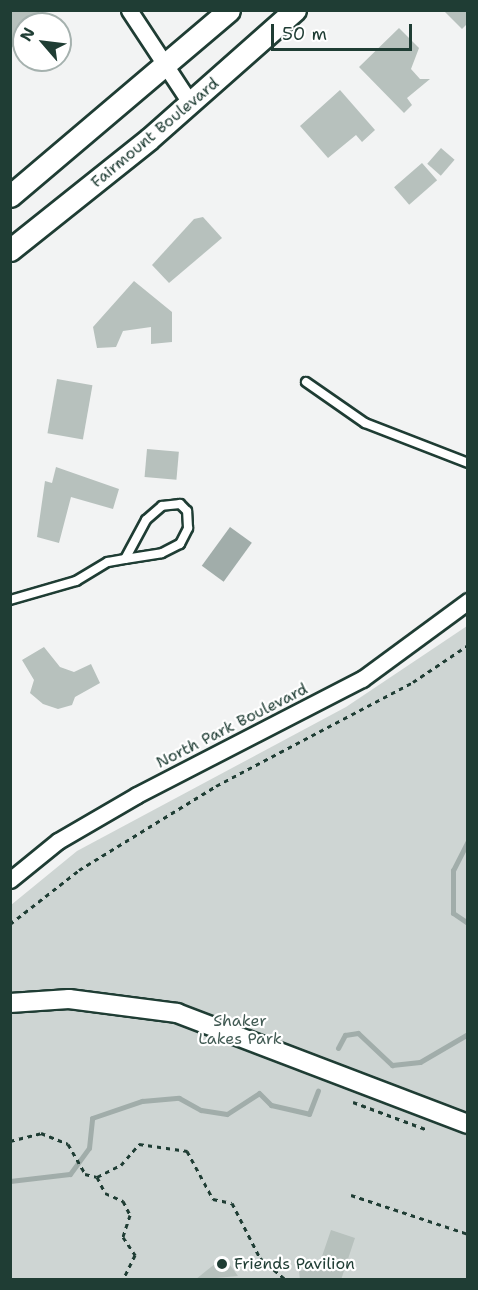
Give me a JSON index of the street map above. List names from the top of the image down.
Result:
{
  "streets": {
    "main road": ["Fairmount Boulevard"],
    "street": ["North Park Boulevard"]
  },
  "parks": ["Shaker Lakes Park"],
  "places": ["Friends Pavilion"],
  "scale_bar": "50 m",
  "north": "top left"
}
